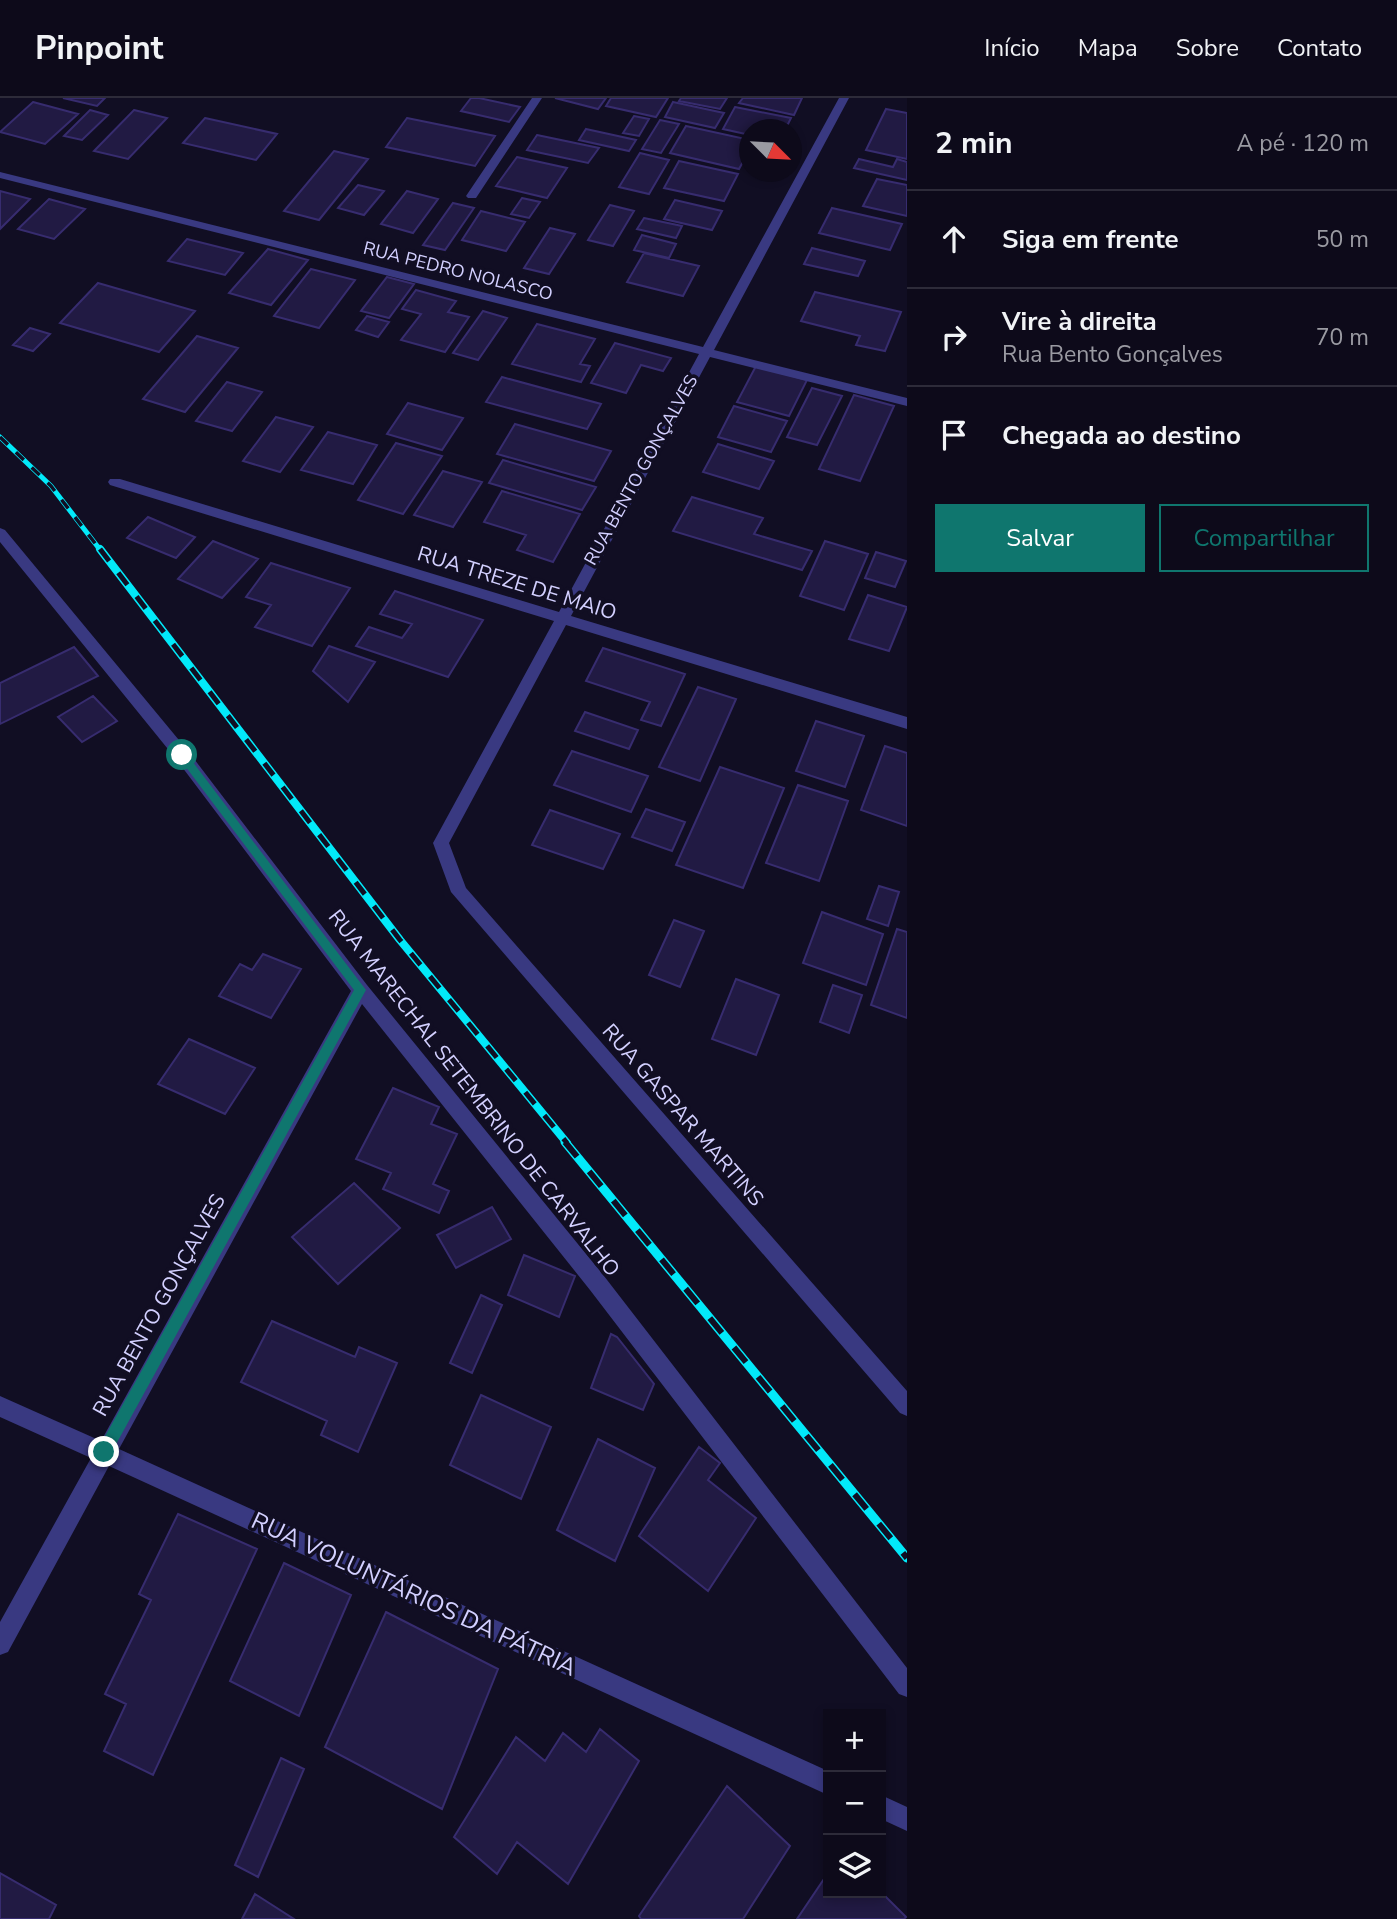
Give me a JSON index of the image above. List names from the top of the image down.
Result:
{
  "streets": {
    "street": [
      "RUA PEDRO NOLASCO",
      "RUA BENTO GONÇALVES",
      "RUA TREZE DE MAIO",
      "RUA MARECHAL SETEMBRINO DE CARVALHO",
      "RUA GASPAR MARTINS",
      "RUA VOLUNTÁRIOS DA PÁTRIA"
    ]
  },
  "crossings": [
    ["RUA PEDRO NOLASCO", "RUA BENTO GONÇALVES"],
    ["RUA BENTO GONÇALVES", "RUA TREZE DE MAIO"],
    ["RUA BENTO GONÇALVES", "RUA MARECHAL SETEMBRINO DE CARVALHO"],
    ["RUA BENTO GONÇALVES", "RUA GASPAR MARTINS"],
    ["RUA BENTO GONÇALVES", "RUA VOLUNTÁRIOS DA PÁTRIA"]
  ],
  "north": "bottom right",
  "page": {
    "header": "Pinpoint",
    "nav": [
      "Início",
      "Mapa",
      "Sobre",
      "Contato"
    ],
    "heading": ["2 min", "A pé · 120 m"],
    "list": [
      ["Siga em frente", "50 m"],
      ["Vire à direita", "Rua Bento Gonçalves", "70 m"],
      "Chegada ao destino"
    ],
    "buttons": ["Salvar", "Compartilhar"],
    "map_buttons": ["+", "−"]
  }
}
